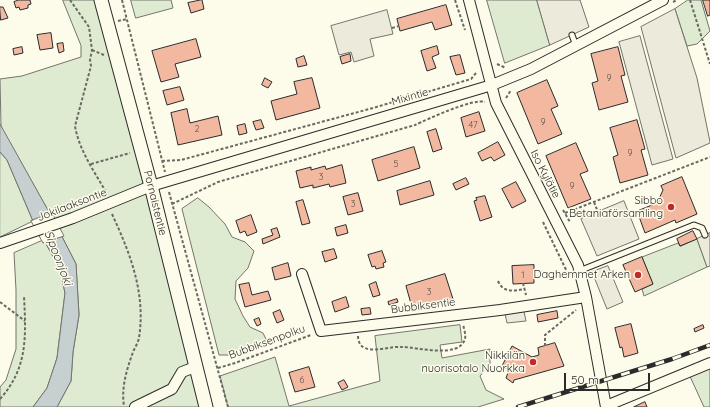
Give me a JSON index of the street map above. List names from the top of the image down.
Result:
{
  "streets": {
    "street": [
      "Mixintie",
      "Iso Kylätie",
      "Pornaistentie",
      "Jokilaaksontie",
      "Bubbiksentie"
    ],
    "path": ["Bubbiksenpolku"]
  },
  "crossings": [
    ["Mixintie", "Iso Kylätie"],
    ["Mixintie", "Pornaistentie"],
    ["Mixintie", "Jokilaaksontie"],
    ["Iso Kylätie", "Bubbiksentie"],
    ["Pornaistentie", "Jokilaaksontie"],
    ["Bubbiksentie", "Bubbiksenpolku"]
  ],
  "water": ["Sipoonjoki"],
  "places": ["Sibbo Betaniaförsamling", "Daghemmet Arken", "Nikkilän nuorisotalo Nuorkka"],
  "house_numbers": [
    "9",
    "9",
    "47",
    "2",
    "9",
    "5",
    "3",
    "9",
    "3",
    "1",
    "3",
    "6"
  ],
  "scale_bar": "50 m"
}
